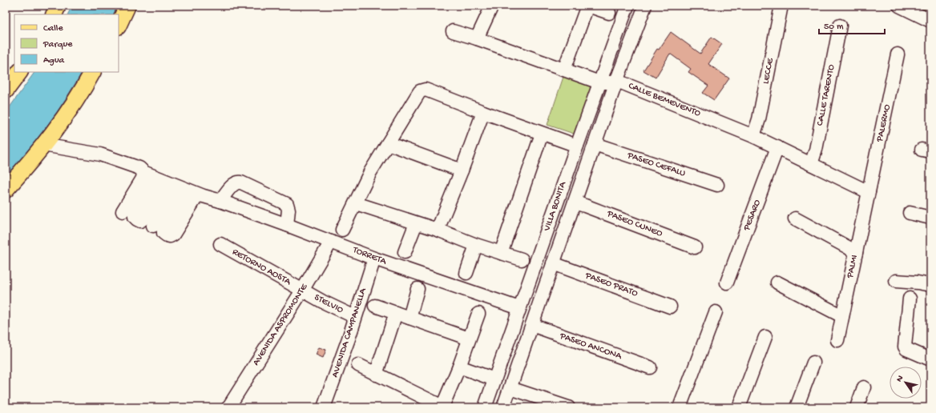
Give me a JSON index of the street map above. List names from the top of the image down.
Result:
{
  "streets": {
    "street": [
      "LECCE",
      "CALLE TARENTO",
      "CALLE BEMEVENTO",
      "PALERMO",
      "PASEO CEFALU",
      "VILLA BONITA",
      "PESARO",
      "PASEO CUNEO",
      "TORRETA",
      "PALMI",
      "RETORNO AOSTA",
      "PASEO PRATO",
      "STELVIO",
      "AVENIDA ASPROMONTE",
      "AVENIDA CAMPANELLA",
      "PASEO ANCONA"
    ]
  },
  "crossings": [
    ["LECCE", "CALLE BEMEVENTO"],
    ["CALLE TARENTO", "CALLE BEMEVENTO"],
    ["CALLE BEMEVENTO", "PALERMO"],
    ["CALLE BEMEVENTO", "VILLA BONITA"],
    ["CALLE BEMEVENTO", "PESARO"],
    ["CALLE BEMEVENTO", "PALMI"],
    ["PALERMO", "PALMI"],
    ["PASEO CEFALU", "VILLA BONITA"],
    ["VILLA BONITA", "PASEO CUNEO"],
    ["VILLA BONITA", "TORRETA"],
    ["VILLA BONITA", "PASEO PRATO"],
    ["VILLA BONITA", "PASEO ANCONA"],
    ["TORRETA", "AVENIDA ASPROMONTE"],
    ["TORRETA", "AVENIDA CAMPANELLA"],
    ["RETORNO AOSTA", "STELVIO"],
    ["RETORNO AOSTA", "AVENIDA ASPROMONTE"],
    ["STELVIO", "AVENIDA ASPROMONTE"],
    ["STELVIO", "AVENIDA CAMPANELLA"]
  ],
  "legend": ["Calle", "Parque", "Agua"],
  "scale_bar": "50 m",
  "north": "top left"
}
